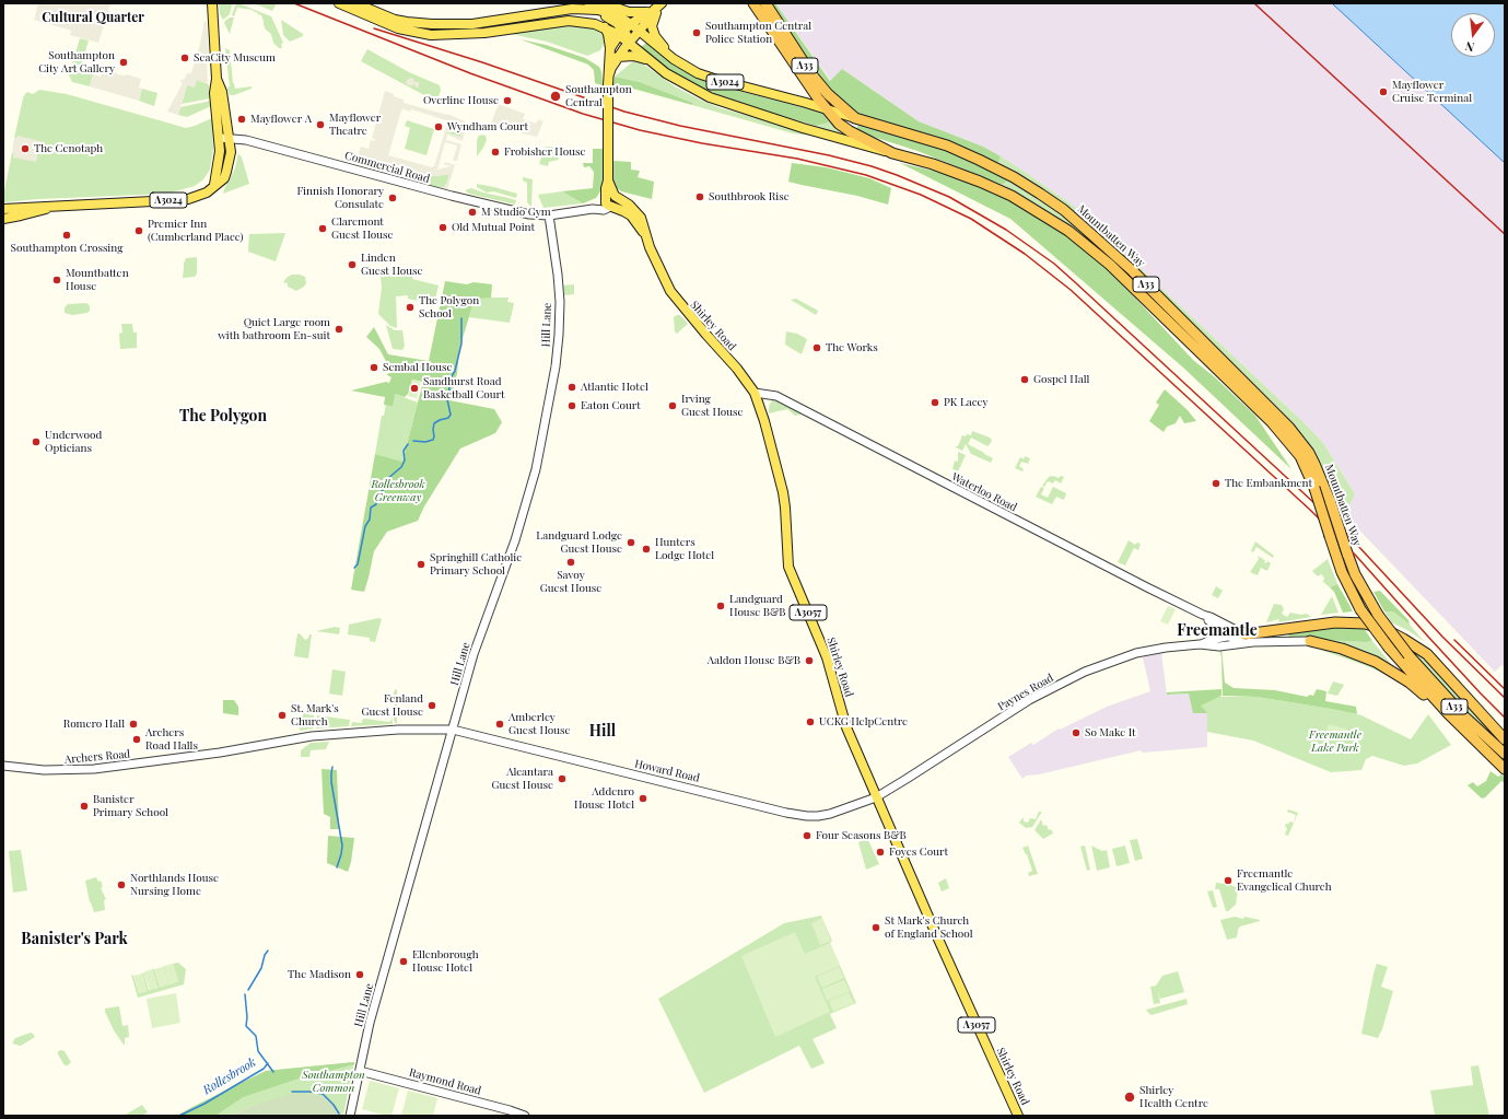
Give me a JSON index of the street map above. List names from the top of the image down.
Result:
{
  "streets": {
    "highway": ["A33", "Mountbatten Way"],
    "main road": ["A3024", "Shirley Road", "A3057"],
    "street": [
      "Commercial Road",
      "Hill Lane",
      "Waterloo Road",
      "Paynes Road",
      "Archers Road",
      "Howard Road",
      "Raymond Road"
    ]
  },
  "crossings": [
    ["A33", "Mountbatten Way"],
    ["A3024", "Commercial Road"],
    ["A3024", "Mountbatten Way"],
    ["Commercial Road", "Hill Lane"],
    ["Commercial Road", "Shirley Road"],
    ["Hill Lane", "Archers Road"],
    ["Hill Lane", "Howard Road"],
    ["Hill Lane", "Raymond Road"],
    ["Shirley Road", "Waterloo Road"],
    ["Shirley Road", "Paynes Road"],
    ["Shirley Road", "Howard Road"],
    ["Waterloo Road", "Paynes Road"],
    ["Paynes Road", "Howard Road"],
    ["Archers Road", "Howard Road"]
  ],
  "districts": [
    "Cultural Quarter",
    "The Polygon",
    "Freemantle",
    "Hill",
    "Banister's Park"
  ],
  "water": ["Rollesbrook"],
  "parks": ["Rollesbrook Greenway", "Freemantle Lake Park", "Southampton Common"],
  "places": [
    "Southampton Central Police Station",
    "SeaCity Museum",
    "Southampton City Art Gallery",
    "Mayflower Cruise Terminal",
    "Southampton Central",
    "Overline House",
    "Mayflower A",
    "Mayflower Theatre",
    "Wyndham Court",
    "The Cenotaph",
    "Frobisher House",
    "Southbrook Rise",
    "Finnish Honorary Consulate",
    "M Studio Gym",
    "Old Mutual Point",
    "Claremont Guest House",
    "Premier Inn (Cumberland Place)",
    "Southampton Crossing",
    "Linden Guest House",
    "Mountbatten House",
    "The Polygon School",
    "Quiet Large room with bathroom En-suit",
    "The Works",
    "Sembal House",
    "Gospel Hall",
    "Atlantic Hotel",
    "Sandhurst Road Basketball Court",
    "PK Lacey",
    "Eaton Court",
    "Irving Guest House",
    "Underwood Opticians",
    "The Embankment",
    "Landguard Lodge Guest House",
    "Hunters Lodge Hotel",
    "Savoy Guest House",
    "Springhill Catholic Primary School",
    "Landguard House B&B",
    "Aaldon House B&B",
    "Fenland Guest House",
    "St. Mark's Church",
    "UCKG HelpCentre",
    "Romero Hall",
    "Amberley Guest House",
    "So Make It",
    "Archers Road Halls",
    "Alcantara Guest House",
    "Addenro House Hotel",
    "Banister Primary School",
    "Four Seasons B&B",
    "Foyes Court",
    "Freemantle Evangelical Church",
    "Northlands House Nursing Home",
    "St Mark's Church of England School",
    "Ellenborough House Hotel",
    "The Madison",
    "Shirley Health Centre"
  ],
  "north": "bottom"
}
